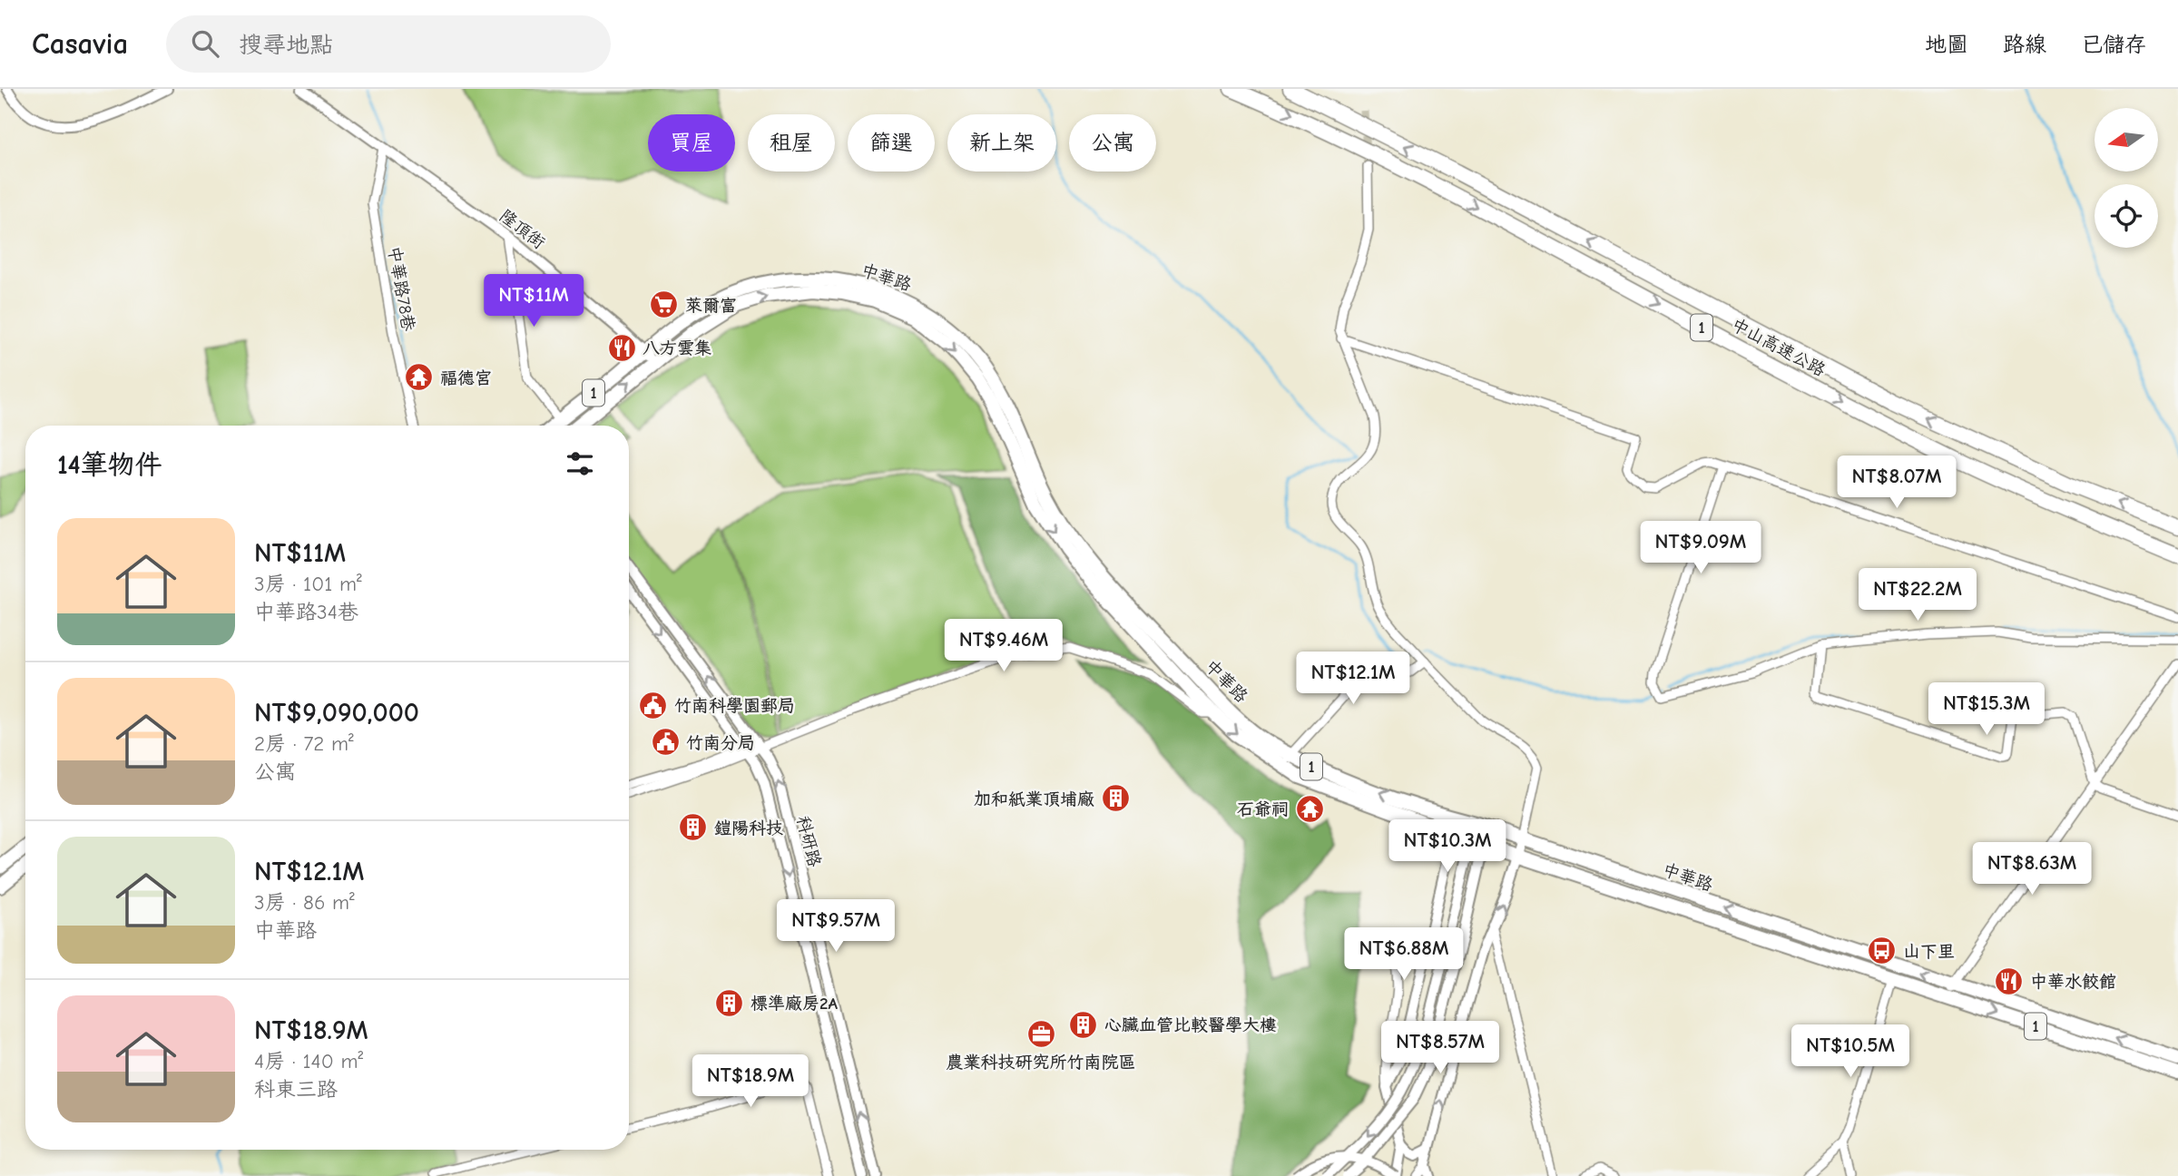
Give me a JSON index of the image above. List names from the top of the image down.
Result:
{
  "streets": {
    "highway": ["1", "中山高速公路"],
    "main road": ["中華路"],
    "street": ["隆頂街", "中華路78巷", "科研路"]
  },
  "crossings": [
    ["隆頂街", "中華路"],
    ["隆頂街", "中華路78巷"]
  ],
  "places": {
    "supermarket": ["萊爾富"],
    "restaurant": ["八方雲集", "中華水餃館"],
    "temple": ["福德宮", "石爺祠"],
    "public building": ["竹南科學園郵局", "竹南分局"],
    "building": [
      "加和紙業頂埔廠",
      "鎧陽科技",
      "標準廠房2A",
      "心臟血管比較醫學大樓"
    ],
    "bus stop": ["山下里"],
    "office": ["農業科技研究所竹南院區"]
  },
  "north": "left",
  "page": {
    "header": "Casavia",
    "search": "搜尋地點",
    "nav": ["地圖", "路線", "已儲存"],
    "chip": [
      "買屋",
      "租屋",
      "篩選",
      "新上架",
      "公寓"
    ],
    "price": [
      "NT$11M",
      "NT$8.07M",
      "NT$9.09M",
      "NT$22.2M",
      "NT$9.46M",
      "NT$12.1M",
      "NT$15.3M",
      "NT$10.3M",
      "NT$8.63M",
      "NT$9.57M",
      "NT$6.88M",
      "NT$8.57M",
      "NT$10.5M",
      "NT$18.9M"
    ],
    "heading": "14筆物件",
    "list": [
      {
        "name": "NT$11M",
        "note": "3房 · 101 m² · 中華路34巷"
      },
      {
        "name": "NT$9,090,000",
        "note": "2房 · 72 m² · 公寓"
      },
      {
        "name": "NT$12.1M",
        "note": "3房 · 86 m² · 中華路"
      },
      {
        "name": "NT$18.9M",
        "note": "4房 · 140 m² · 科東三路"
      }
    ]
  }
}
